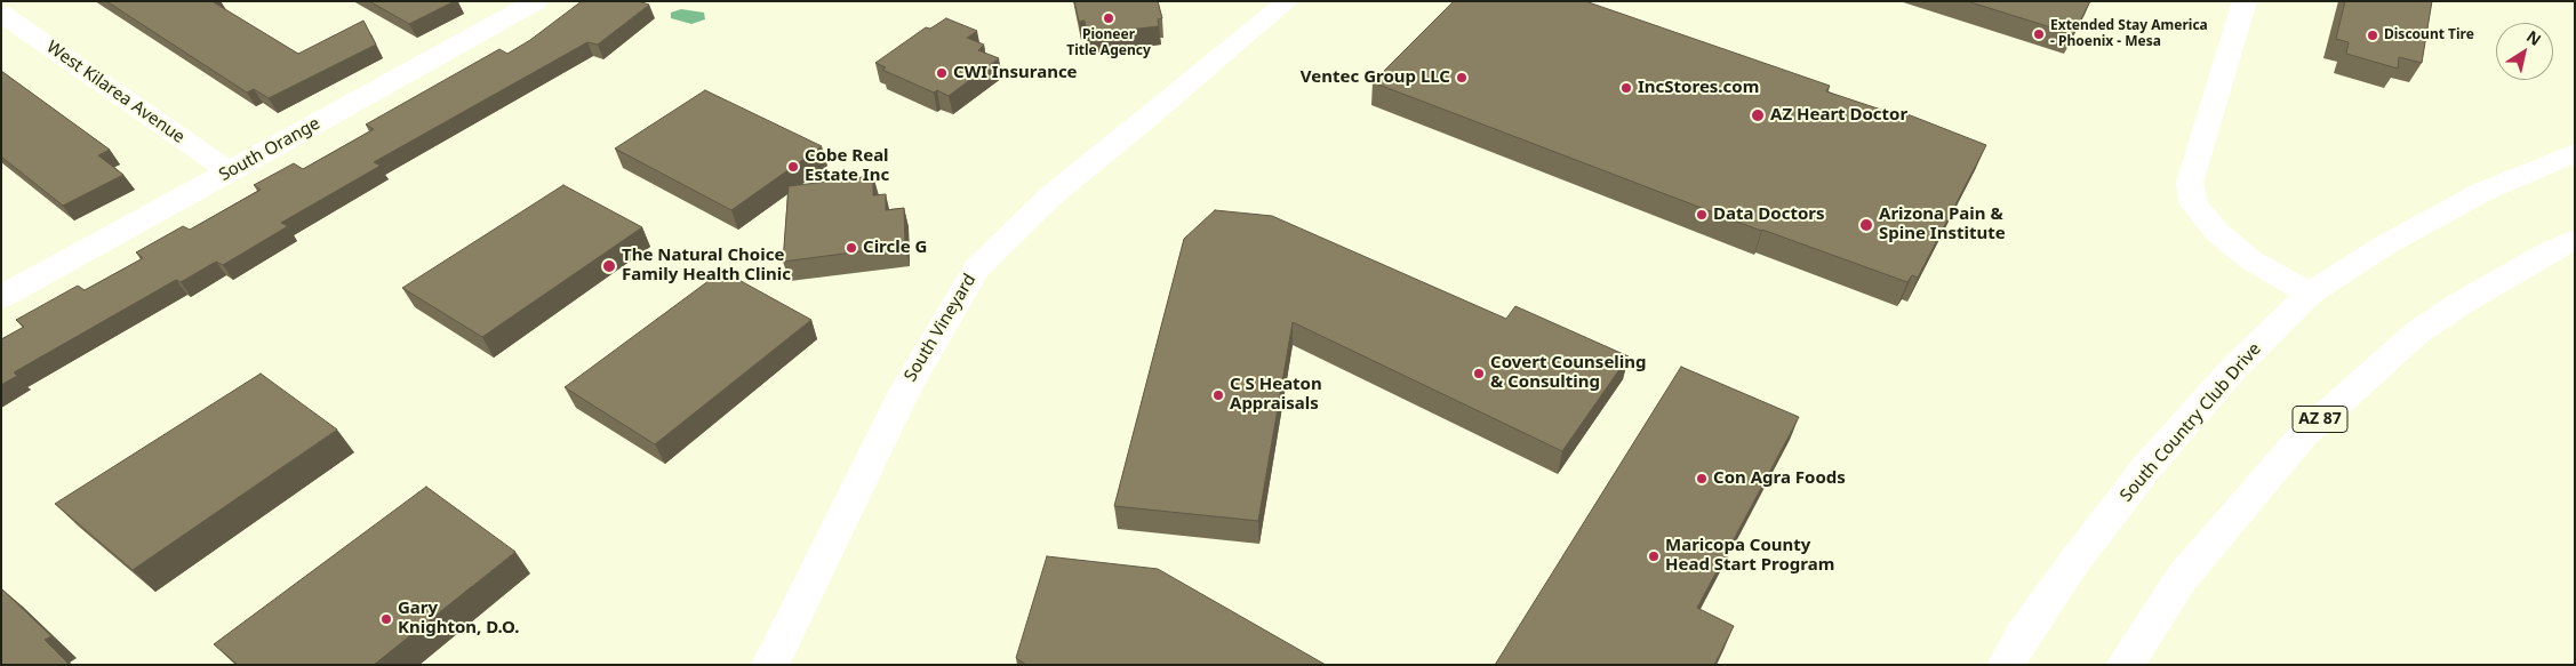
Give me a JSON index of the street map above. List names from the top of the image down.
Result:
{
  "streets": {
    "street": [
      "West Kilarea Avenue",
      "South Orange",
      "South Vineyard",
      "AZ 87",
      "South Country Club Drive"
    ]
  },
  "crossings": [
    ["West Kilarea Avenue", "South Orange"]
  ],
  "places": [
    "Pioneer Title Agency",
    "Extended Stay America - Phoenix - Mesa",
    "Discount Tire",
    "CWI Insurance",
    "Ventec Group LLC",
    "IncStores.com",
    "AZ Heart Doctor",
    "Cobe Real Estate Inc",
    "Data Doctors",
    "Arizona Pain & Spine Institute",
    "Circle G",
    "The Natural Choice Family Health Clinic",
    "Covert Counseling & Consulting",
    "C S Heaton Appraisals",
    "Con Agra Foods",
    "Maricopa County Head Start Program",
    "Gary Knighton, D.O."
  ],
  "north": "top right"
}
